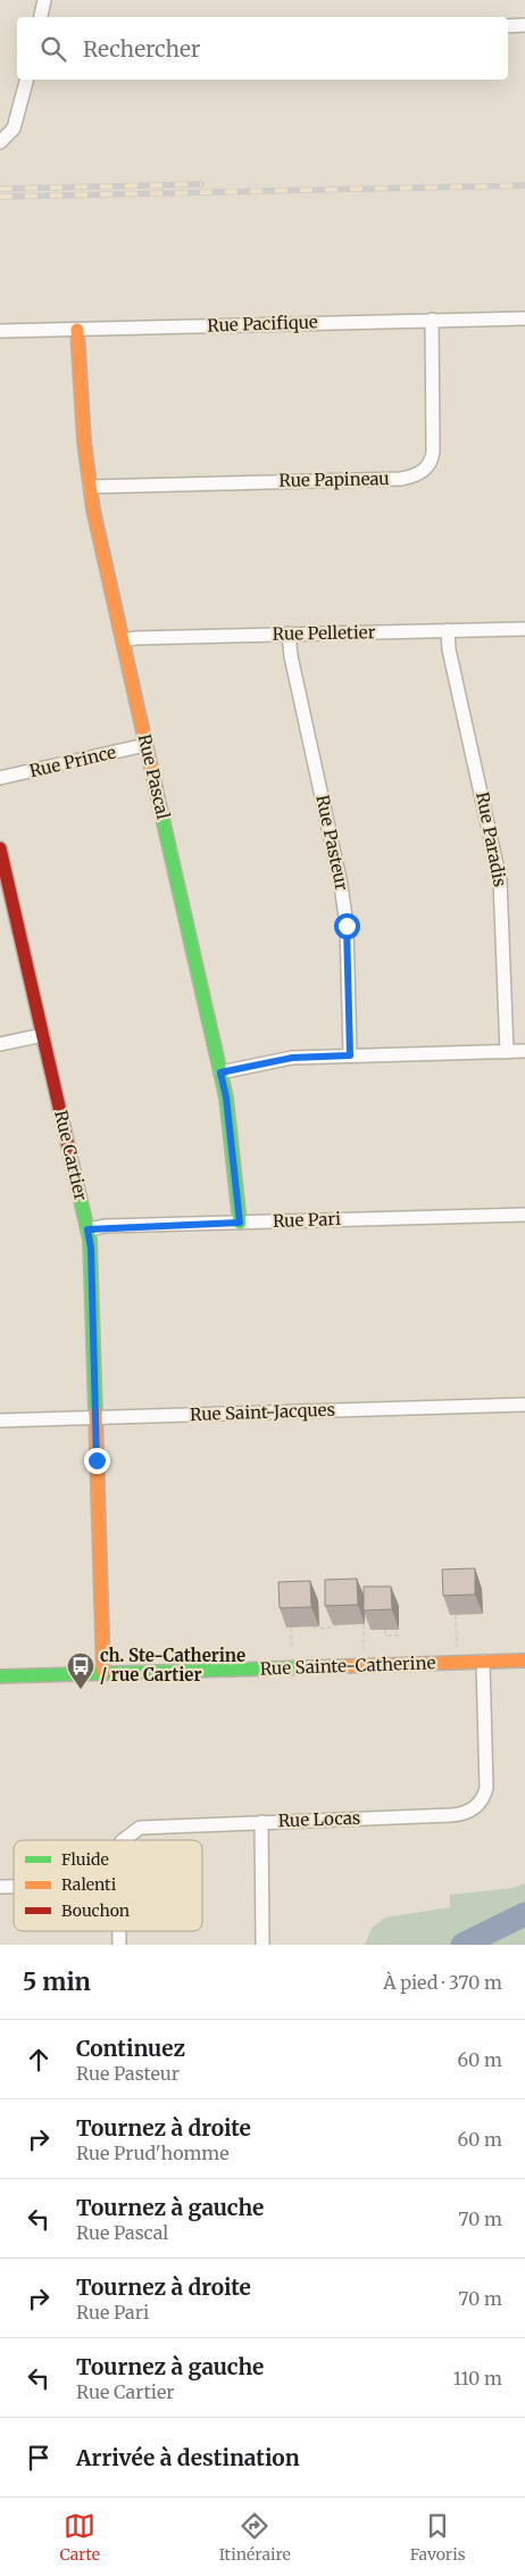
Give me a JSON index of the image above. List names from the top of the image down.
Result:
{
  "streets": {
    "street": [
      "Rue Pacifique",
      "Rue Papineau",
      "Rue Pelletier",
      "Rue Prince",
      "Rue Pascal",
      "Rue Paradis",
      "Rue Pasteur",
      "Rue Cartier",
      "Rue Pari",
      "Rue Saint-Jacques",
      "Rue Sainte-Catherine",
      "Rue Locas"
    ]
  },
  "crossings": [
    ["Rue Pacifique", "Rue Papineau"],
    ["Rue Pacifique", "Rue Pascal"],
    ["Rue Papineau", "Rue Pascal"],
    ["Rue Pelletier", "Rue Pascal"],
    ["Rue Pelletier", "Rue Paradis"],
    ["Rue Pelletier", "Rue Pasteur"],
    ["Rue Prince", "Rue Pascal"],
    ["Rue Pascal", "Rue Pari"],
    ["Rue Cartier", "Rue Pari"],
    ["Rue Cartier", "Rue Saint-Jacques"],
    ["Rue Cartier", "Rue Sainte-Catherine"],
    ["Rue Sainte-Catherine", "Rue Locas"]
  ],
  "places": {
    "bus stop": ["ch. Ste-Catherine / rue Cartier"]
  },
  "legend": ["Fluide", "Ralenti", "Bouchon"],
  "page": {
    "search": "Rechercher",
    "heading": ["5 min", "À pied · 370 m"],
    "list": [
      ["Continuez", "Rue Pasteur", "60 m"],
      ["Tournez à droite", "Rue Prud'homme", "60 m"],
      ["Tournez à gauche", "Rue Pascal", "70 m"],
      ["Tournez à droite", "Rue Pari", "70 m"],
      ["Tournez à gauche", "Rue Cartier", "110 m"],
      "Arrivée à destination"
    ],
    "nav": ["Carte", "Itinéraire", "Favoris"]
  }
}
